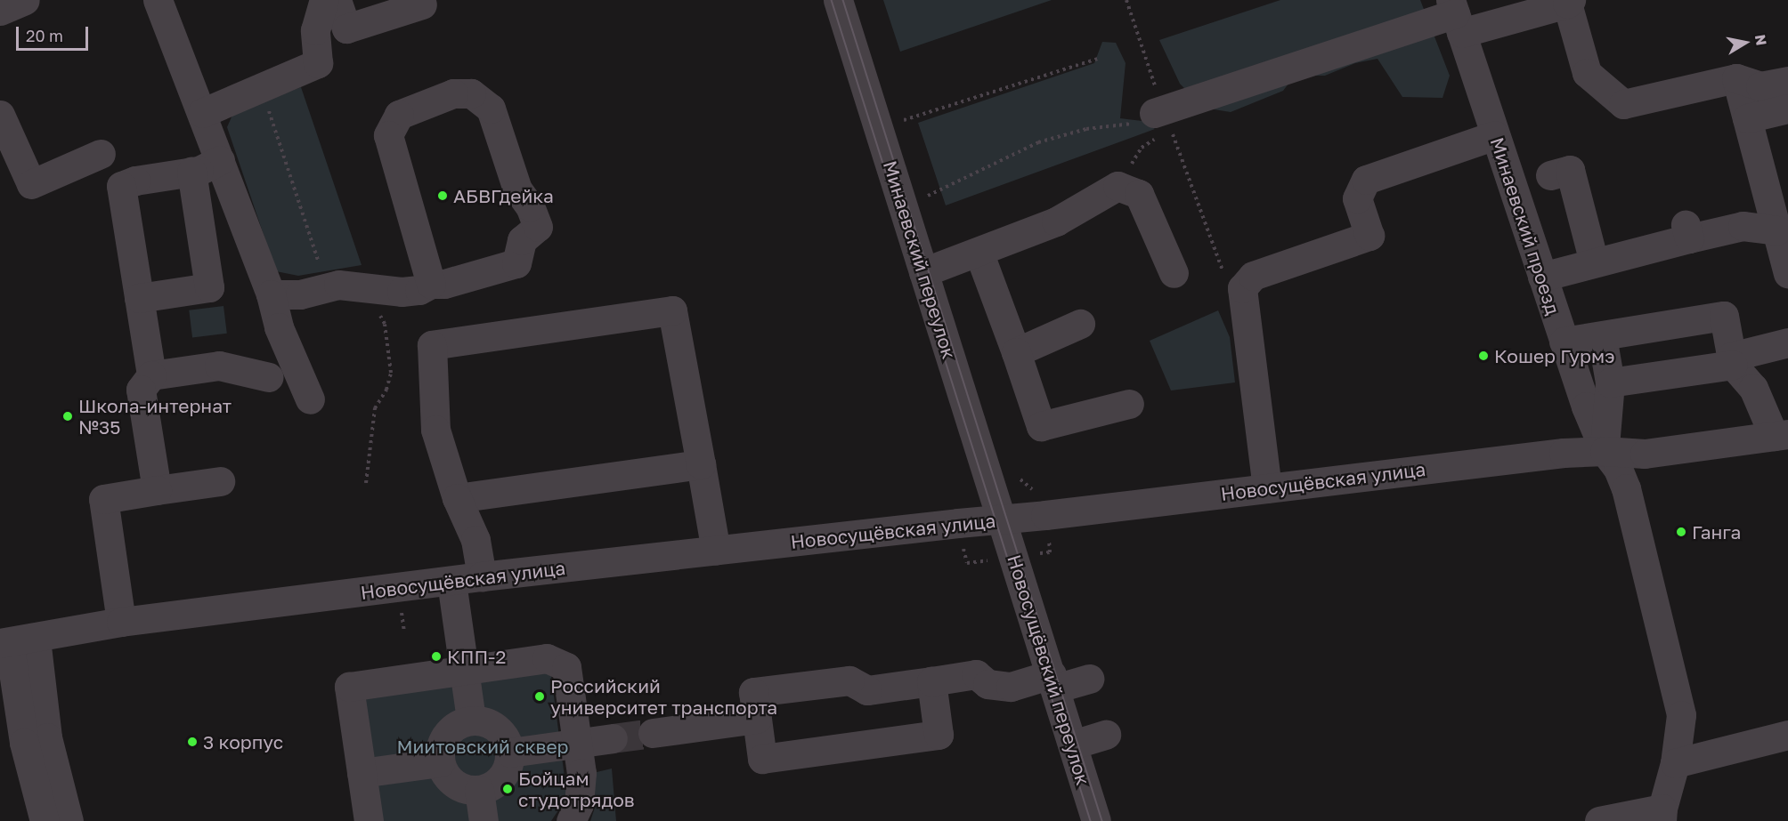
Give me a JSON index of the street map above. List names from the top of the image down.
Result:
{
  "streets": {
    "street": [
      "Минаевский проезд",
      "Минаевский переулок",
      "Новосущёвская улица",
      "Новосущёвский переулок"
    ]
  },
  "crossings": [
    ["Минаевский проезд", "Новосущёвская улица"],
    ["Минаевский переулок", "Новосущёвская улица"],
    ["Минаевский переулок", "Новосущёвский переулок"],
    ["Новосущёвская улица", "Новосущёвский переулок"]
  ],
  "parks": ["Миитовский сквер"],
  "places": [
    "АБВГдейка",
    "Кошер Гурмэ",
    "Школа-интернат №35",
    "Ганга",
    "КПП-2",
    "Российский университет транспорта",
    "3 корпус",
    "Бойцам студотрядов"
  ],
  "scale_bar": "20 m",
  "north": "right"
}
